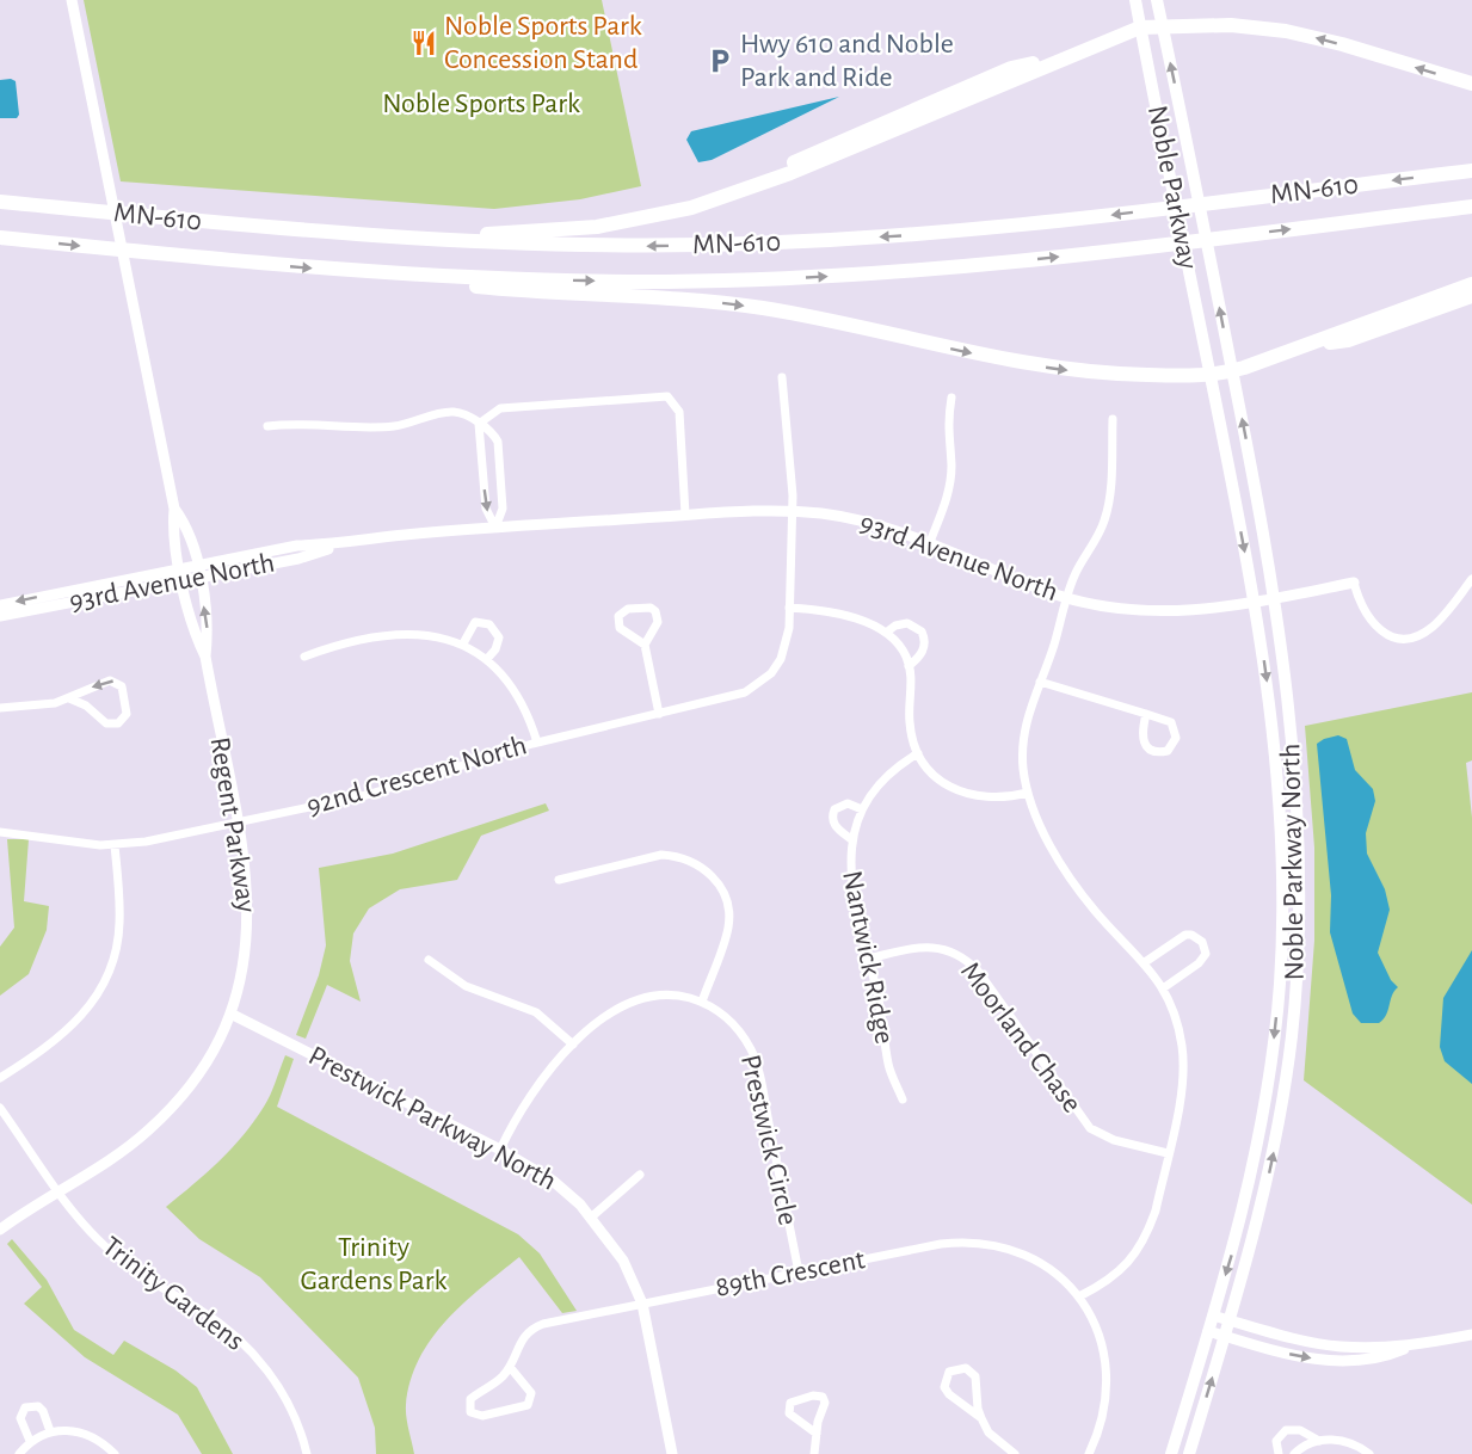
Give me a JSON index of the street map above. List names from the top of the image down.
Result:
{
  "streets": {
    "highway": ["MN-610"],
    "main road": ["Noble Parkway", "Noble Parkway North"],
    "street": [
      "93rd Avenue North",
      "92nd Crescent North",
      "Regent Parkway",
      "Nantwick Ridge",
      "Moorland Chase",
      "Prestwick Parkway North",
      "Prestwick Circle",
      "89th Crescent",
      "Trinity Gardens"
    ]
  },
  "crossings": [
    ["Noble Parkway", "Noble Parkway North"],
    ["93rd Avenue North", "Regent Parkway"],
    ["93rd Avenue North", "Noble Parkway North"],
    ["92nd Crescent North", "Regent Parkway"],
    ["Regent Parkway", "Prestwick Parkway North"],
    ["Regent Parkway", "Trinity Gardens"],
    ["Nantwick Ridge", "Moorland Chase"],
    ["Prestwick Parkway North", "Prestwick Circle"],
    ["Prestwick Parkway North", "89th Crescent"],
    ["Prestwick Circle", "89th Crescent"]
  ],
  "parks": ["Noble Sports Park", "Trinity Gardens Park"],
  "places": {
    "restaurant": ["Noble Sports Park Concession Stand"],
    "parking": ["Hwy 610 and Noble Park and Ride"]
  }
}
